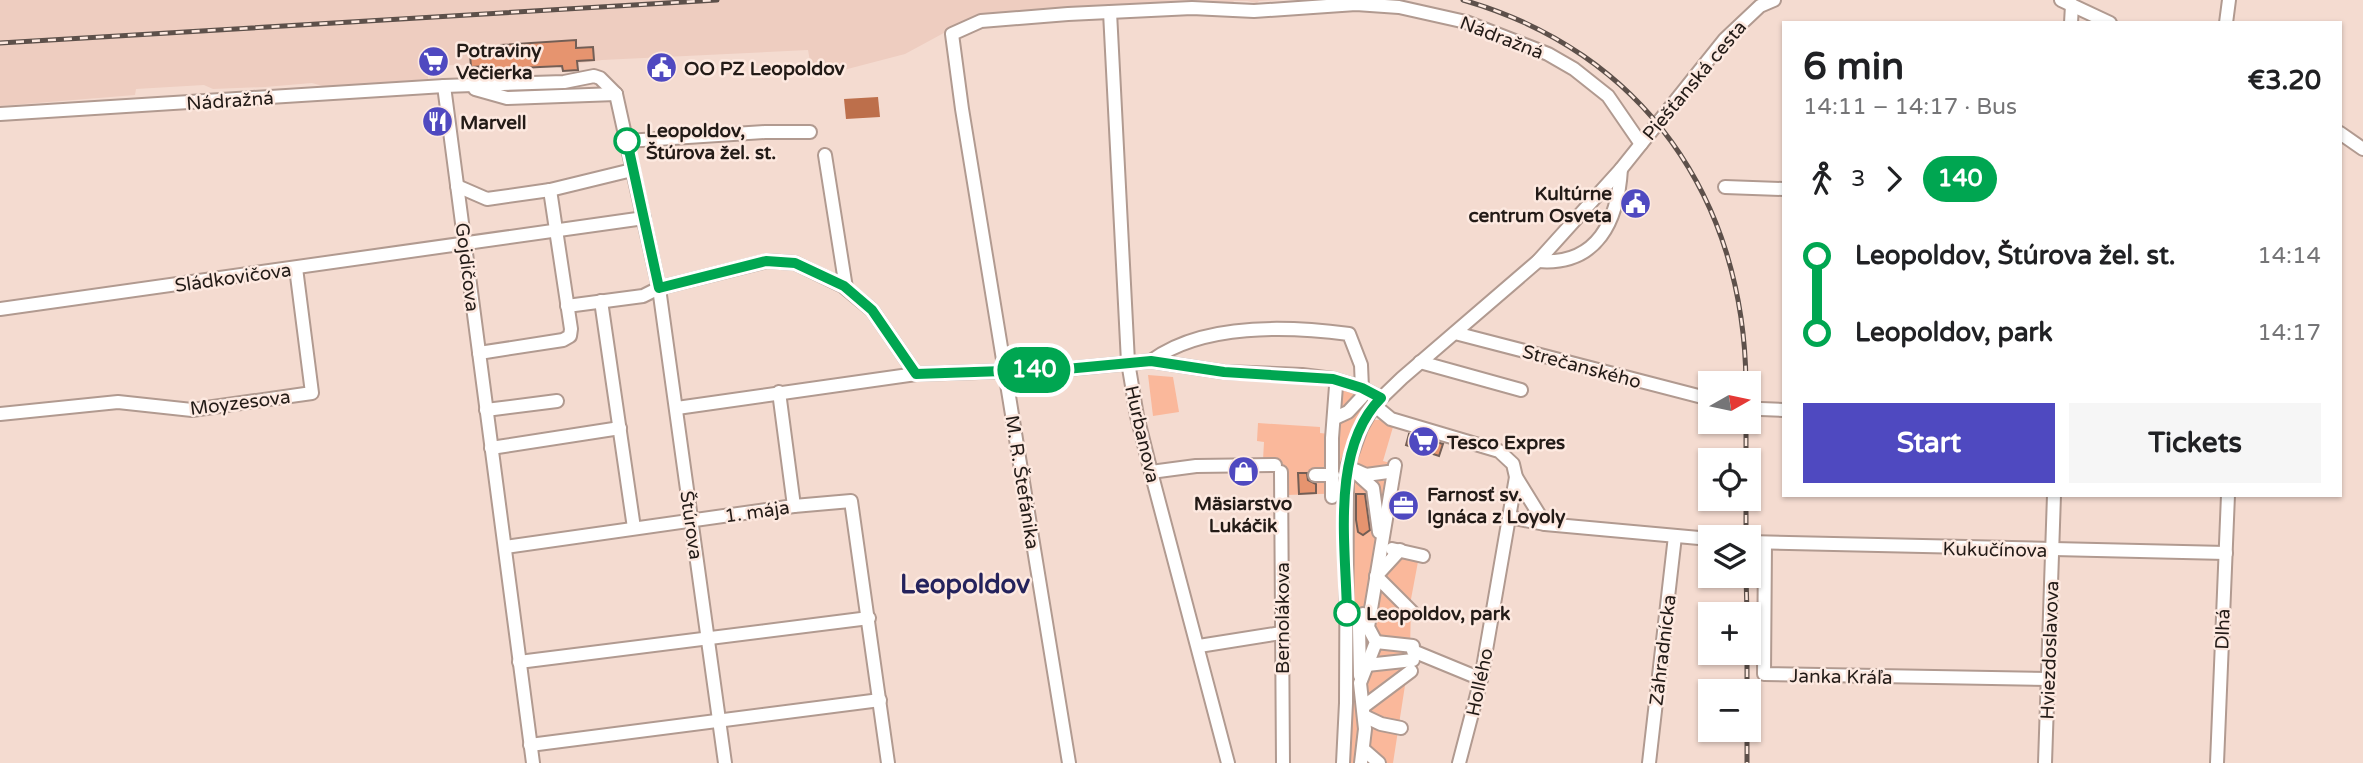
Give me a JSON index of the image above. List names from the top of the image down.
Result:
{
  "streets": {
    "street": [
      "Nádražná",
      "Piešťanská cesta",
      "Gojdičova",
      "Sládkovičova",
      "Strečanského",
      "Moyzesova",
      "Hurbanova",
      "M. R. Štefánika",
      "1. mája",
      "Štúrova",
      "Kukučínova",
      "Bernolákova",
      "Dlhá",
      "Záhradnícka",
      "Hviezdoslavova",
      "Janka Kráľa",
      "Hollého"
    ]
  },
  "crossings": [
    ["Nádražná", "Piešťanská cesta"],
    ["Nádražná", "Gojdičova"],
    ["Nádražná", "Hurbanova"],
    ["Nádražná", "M. R. Štefánika"],
    ["Nádražná", "Štúrova"],
    ["Piešťanská cesta", "Strečanského"],
    ["Gojdičova", "Sládkovičova"],
    ["Gojdičova", "1. mája"],
    ["Sládkovičova", "Moyzesova"],
    ["Hurbanova", "Bernolákova"],
    ["1. mája", "Štúrova"],
    ["Kukučínova", "Dlhá"],
    ["Kukučínova", "Hviezdoslavova"],
    ["Kukučínova", "Janka Kráľa"],
    ["Hviezdoslavova", "Janka Kráľa"]
  ],
  "districts": ["Leopoldov"],
  "places": {
    "supermarket": ["Potraviny Večierka", "Tesco Expres"],
    "public building": ["OO PZ Leopoldov", "Kultúrne centrum Osveta"],
    "restaurant": ["Marvell"],
    "other": ["Leopoldov, Štúrova žel. st.", "Leopoldov, park"],
    "shop": ["Mäsiarstvo Lukáčik"],
    "office": ["Farnosť sv. Ignáca z Loyoly"]
  },
  "lines": ["bus line 140"],
  "north": "right",
  "page": {
    "on_map": "140",
    "heading": ["6 min", "14:11 – 14:17 · Bus", "€3.20"],
    "legs": ["3", "140"],
    "list": [
      {
        "name": "Leopoldov, Štúrova žel. st.",
        "value": "14:14"
      },
      {
        "name": "Leopoldov, park",
        "value": "14:17"
      }
    ],
    "map_buttons": ["+", "−"],
    "buttons": ["Start", "Tickets"]
  }
}
